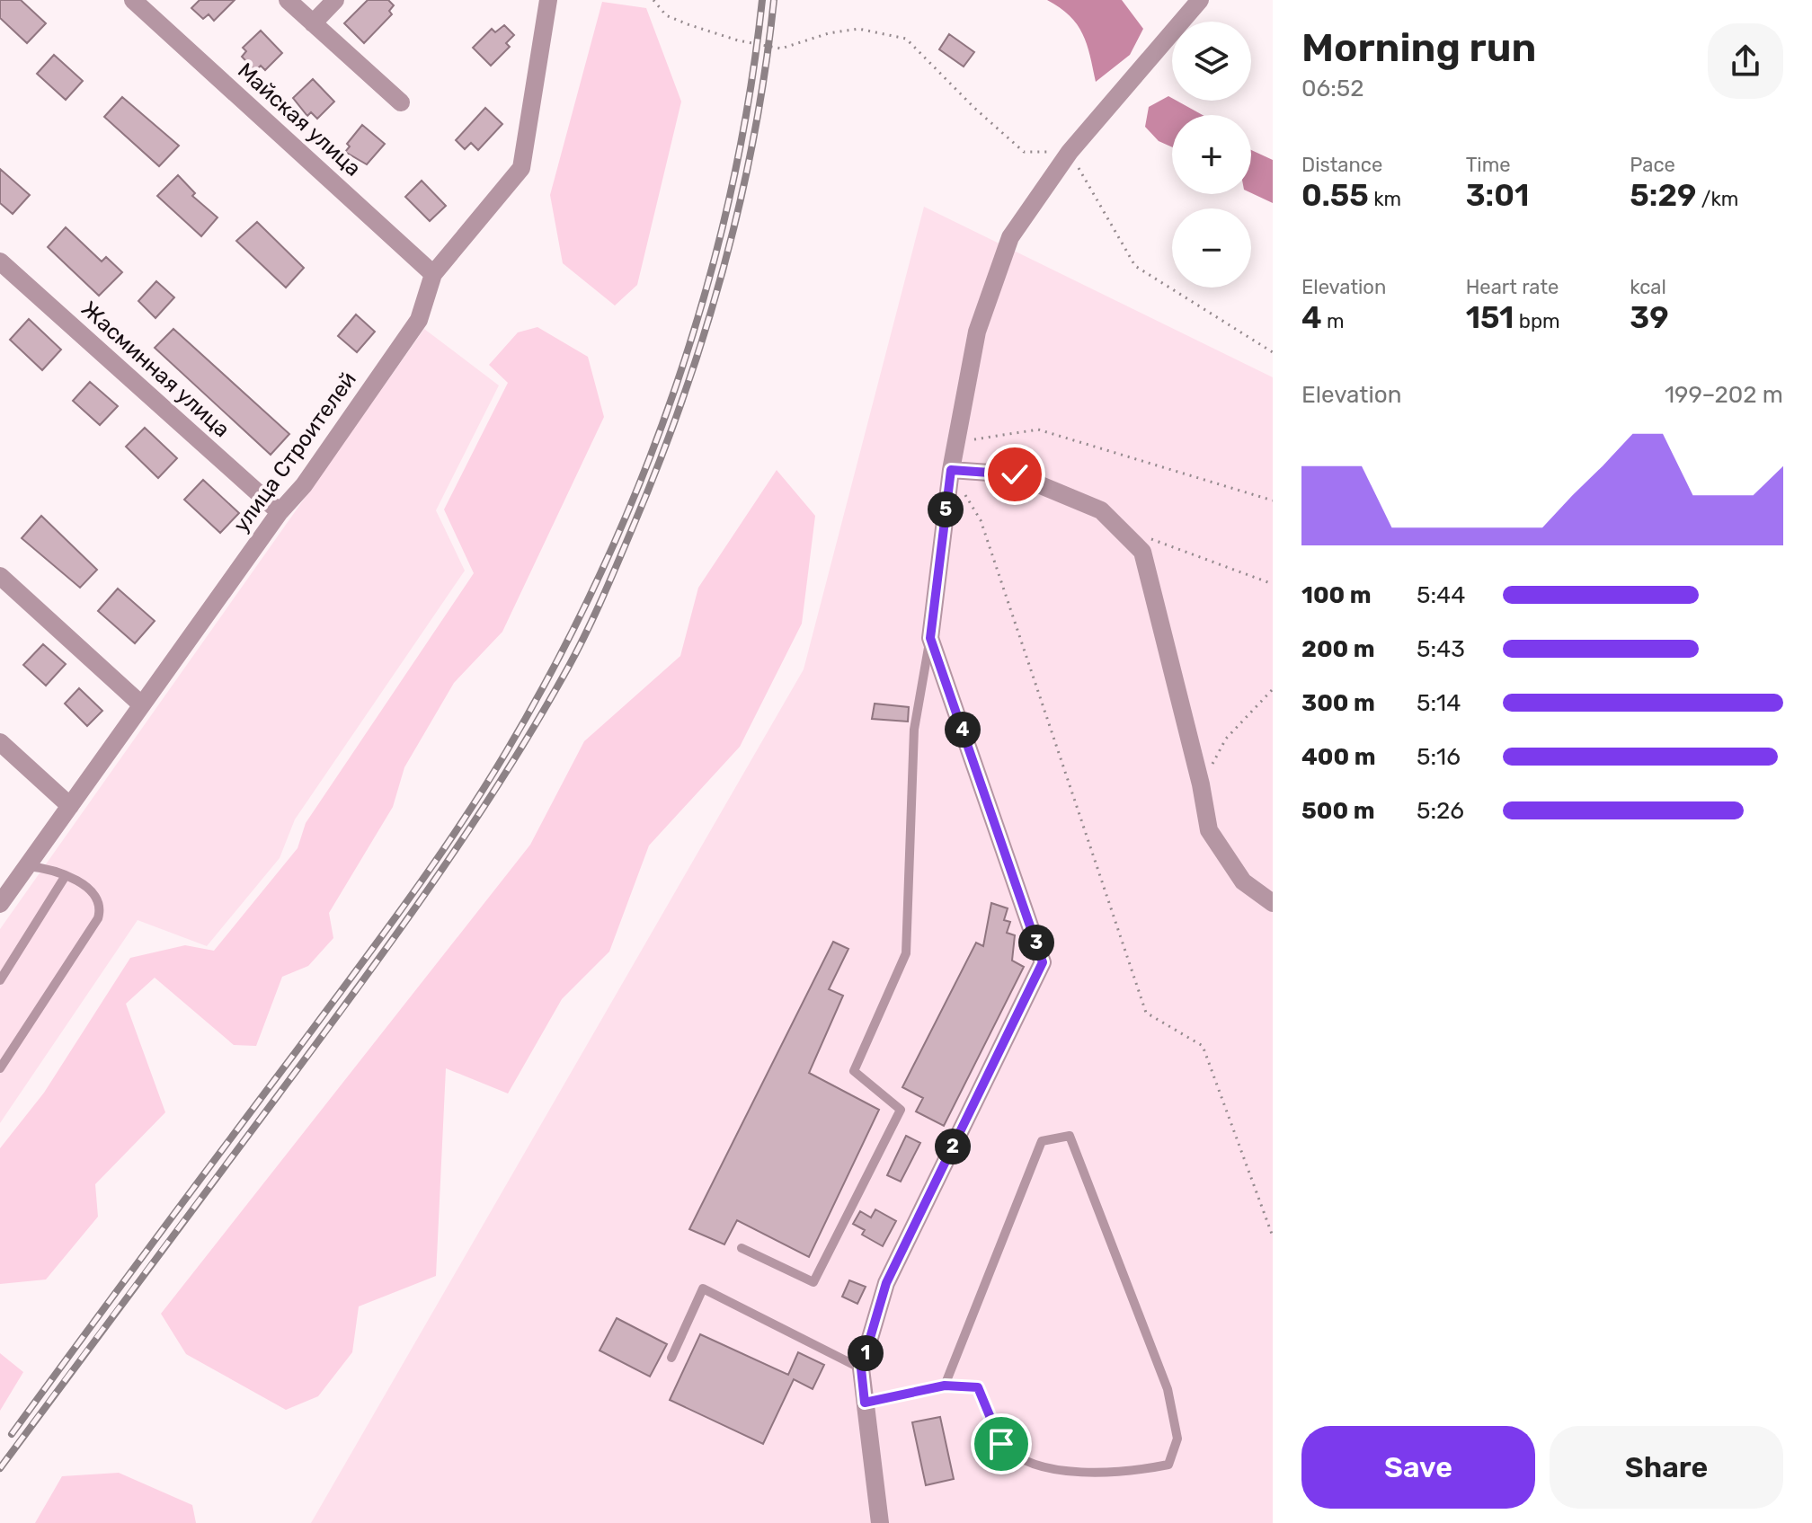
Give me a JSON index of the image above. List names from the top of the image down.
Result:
{
  "streets": {
    "street": ["Майская улица", "Жасминная улица", "улица Строителей"]
  },
  "crossings": [
    ["Майская улица", "улица Строителей"],
    ["Жасминная улица", "улица Строителей"]
  ],
  "page": {
    "heading": ["Morning run", "06:52"],
    "map_buttons": ["+", "−"],
    "stats": [
      ["Distance", "0.55 km"],
      ["Time", "3:01"],
      ["Pace", "5:29 /km"],
      ["Elevation", "4 m"],
      ["Heart rate", "151 bpm"],
      ["kcal", "39"]
    ],
    "chart": ["Elevation", "199–202 m"],
    "pins": [
      "5",
      "4",
      "3",
      "2",
      "1"
    ],
    "list": [
      {
        "name": "100 m",
        "note": "5:44"
      },
      {
        "name": "200 m",
        "note": "5:43"
      },
      {
        "name": "300 m",
        "note": "5:14"
      },
      {
        "name": "400 m",
        "note": "5:16"
      },
      {
        "name": "500 m",
        "note": "5:26"
      }
    ],
    "buttons": ["Save", "Share"]
  }
}
